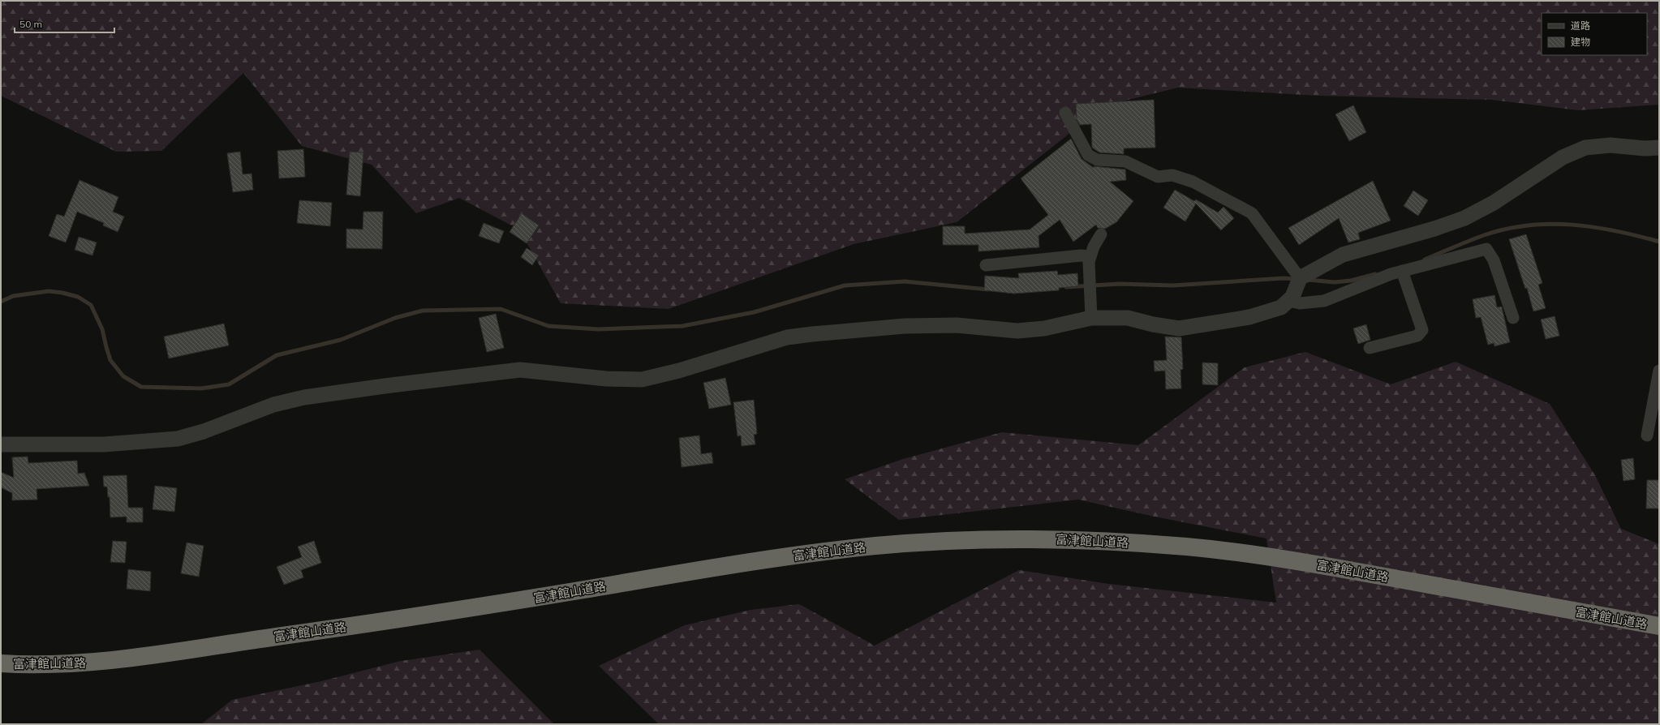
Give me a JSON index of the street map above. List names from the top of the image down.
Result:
{
  "streets": {
    "highway": ["富津館山道路"]
  },
  "legend": ["道路", "建物"],
  "scale_bar": "50 m"
}
